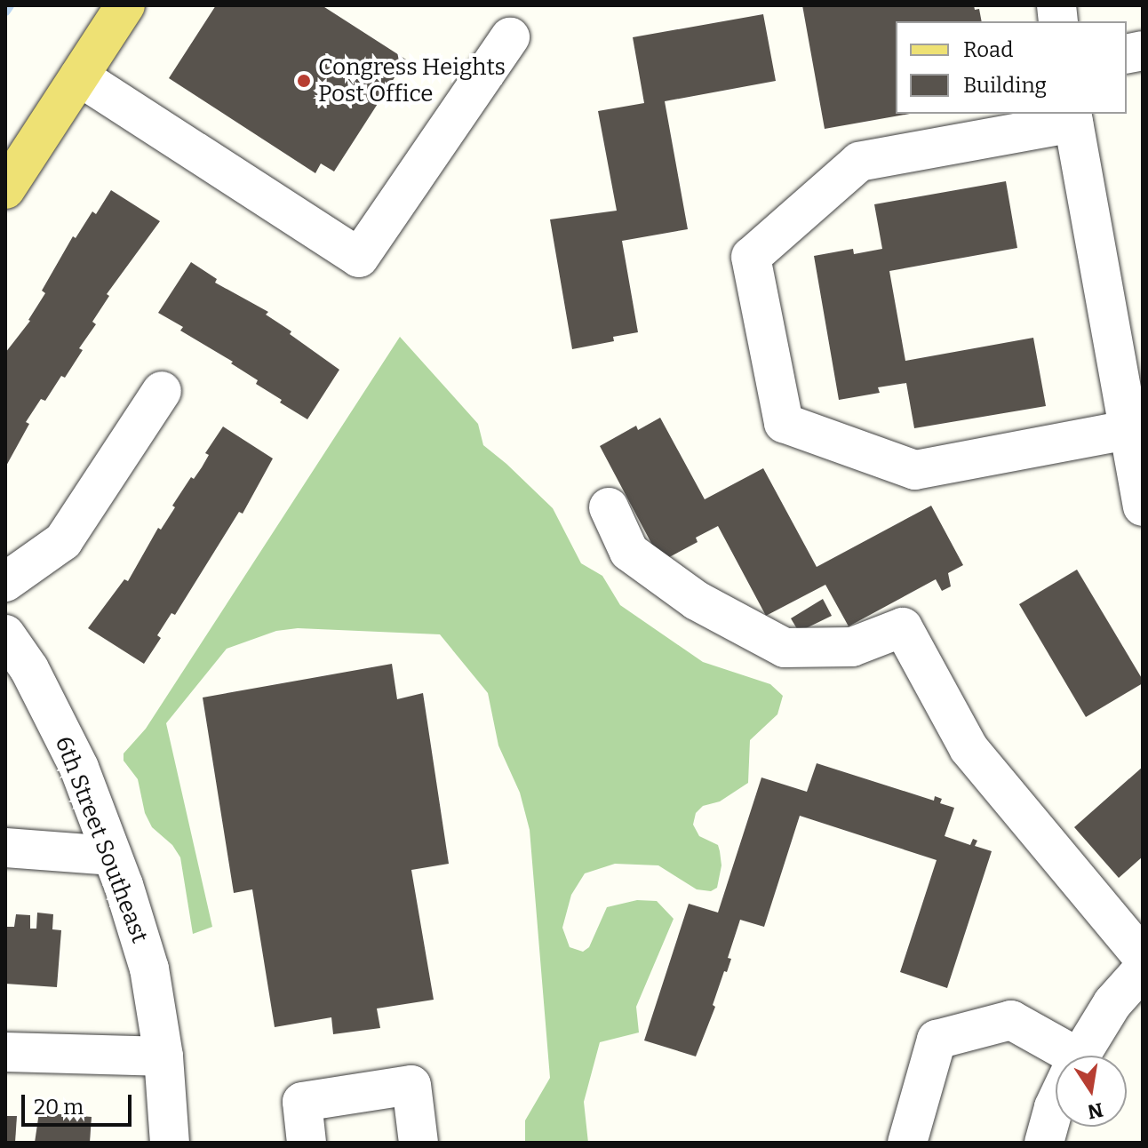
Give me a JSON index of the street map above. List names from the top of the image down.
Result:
{
  "streets": {
    "street": ["6th Street Southeast"]
  },
  "places": ["Congress Heights Post Office"],
  "legend": ["Road", "Building"],
  "scale_bar": "20 m",
  "north": "bottom"
}
